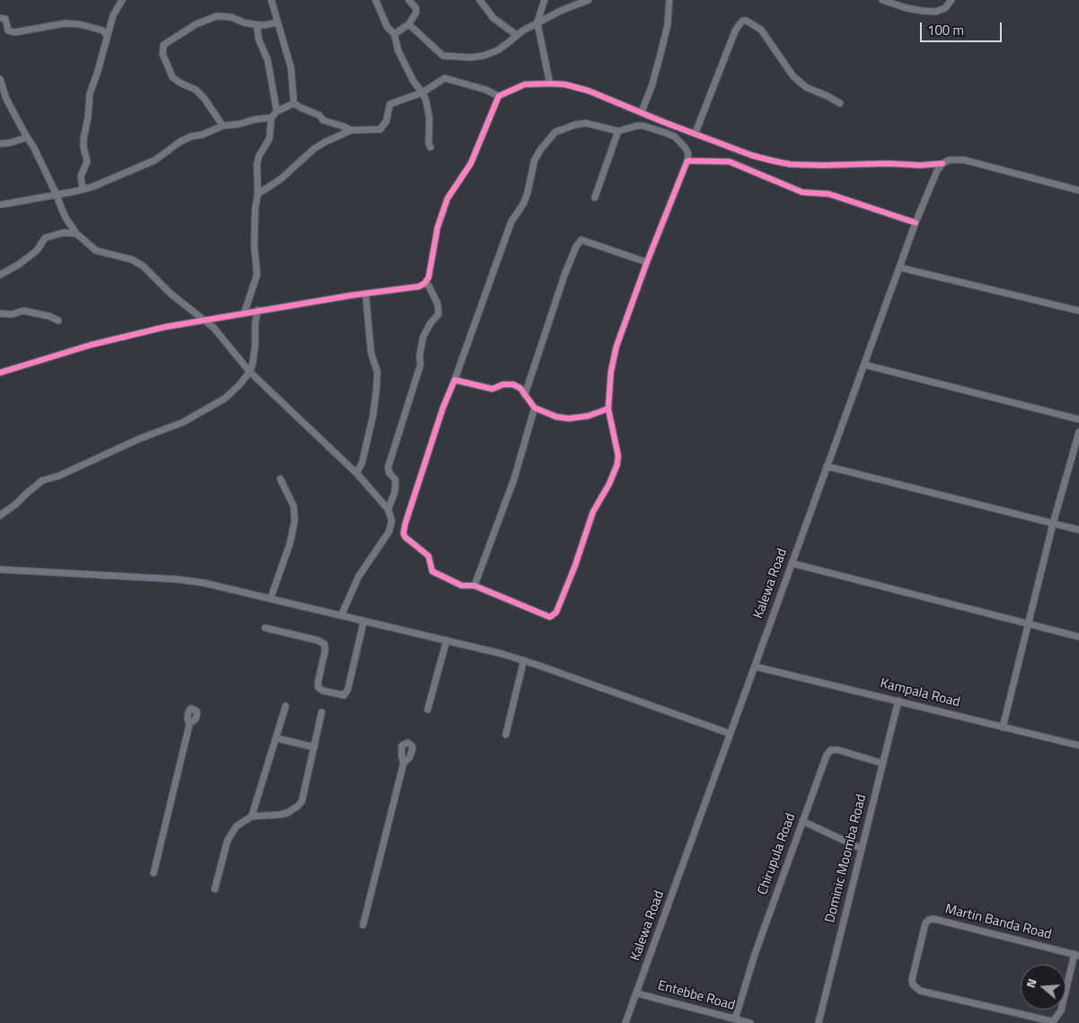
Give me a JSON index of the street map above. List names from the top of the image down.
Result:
{
  "streets": {
    "street": [
      "Kalewa Road",
      "Kampala Road",
      "Chirupula Road",
      "Dominic Moomba Road",
      "Martin Banda Road",
      "Entebbe Road"
    ]
  },
  "crossings": [
    ["Kalewa Road", "Kampala Road"],
    ["Kalewa Road", "Entebbe Road"],
    ["Kampala Road", "Dominic Moomba Road"],
    ["Chirupula Road", "Dominic Moomba Road"],
    ["Chirupula Road", "Entebbe Road"]
  ],
  "scale_bar": "100 m",
  "north": "left"
}
